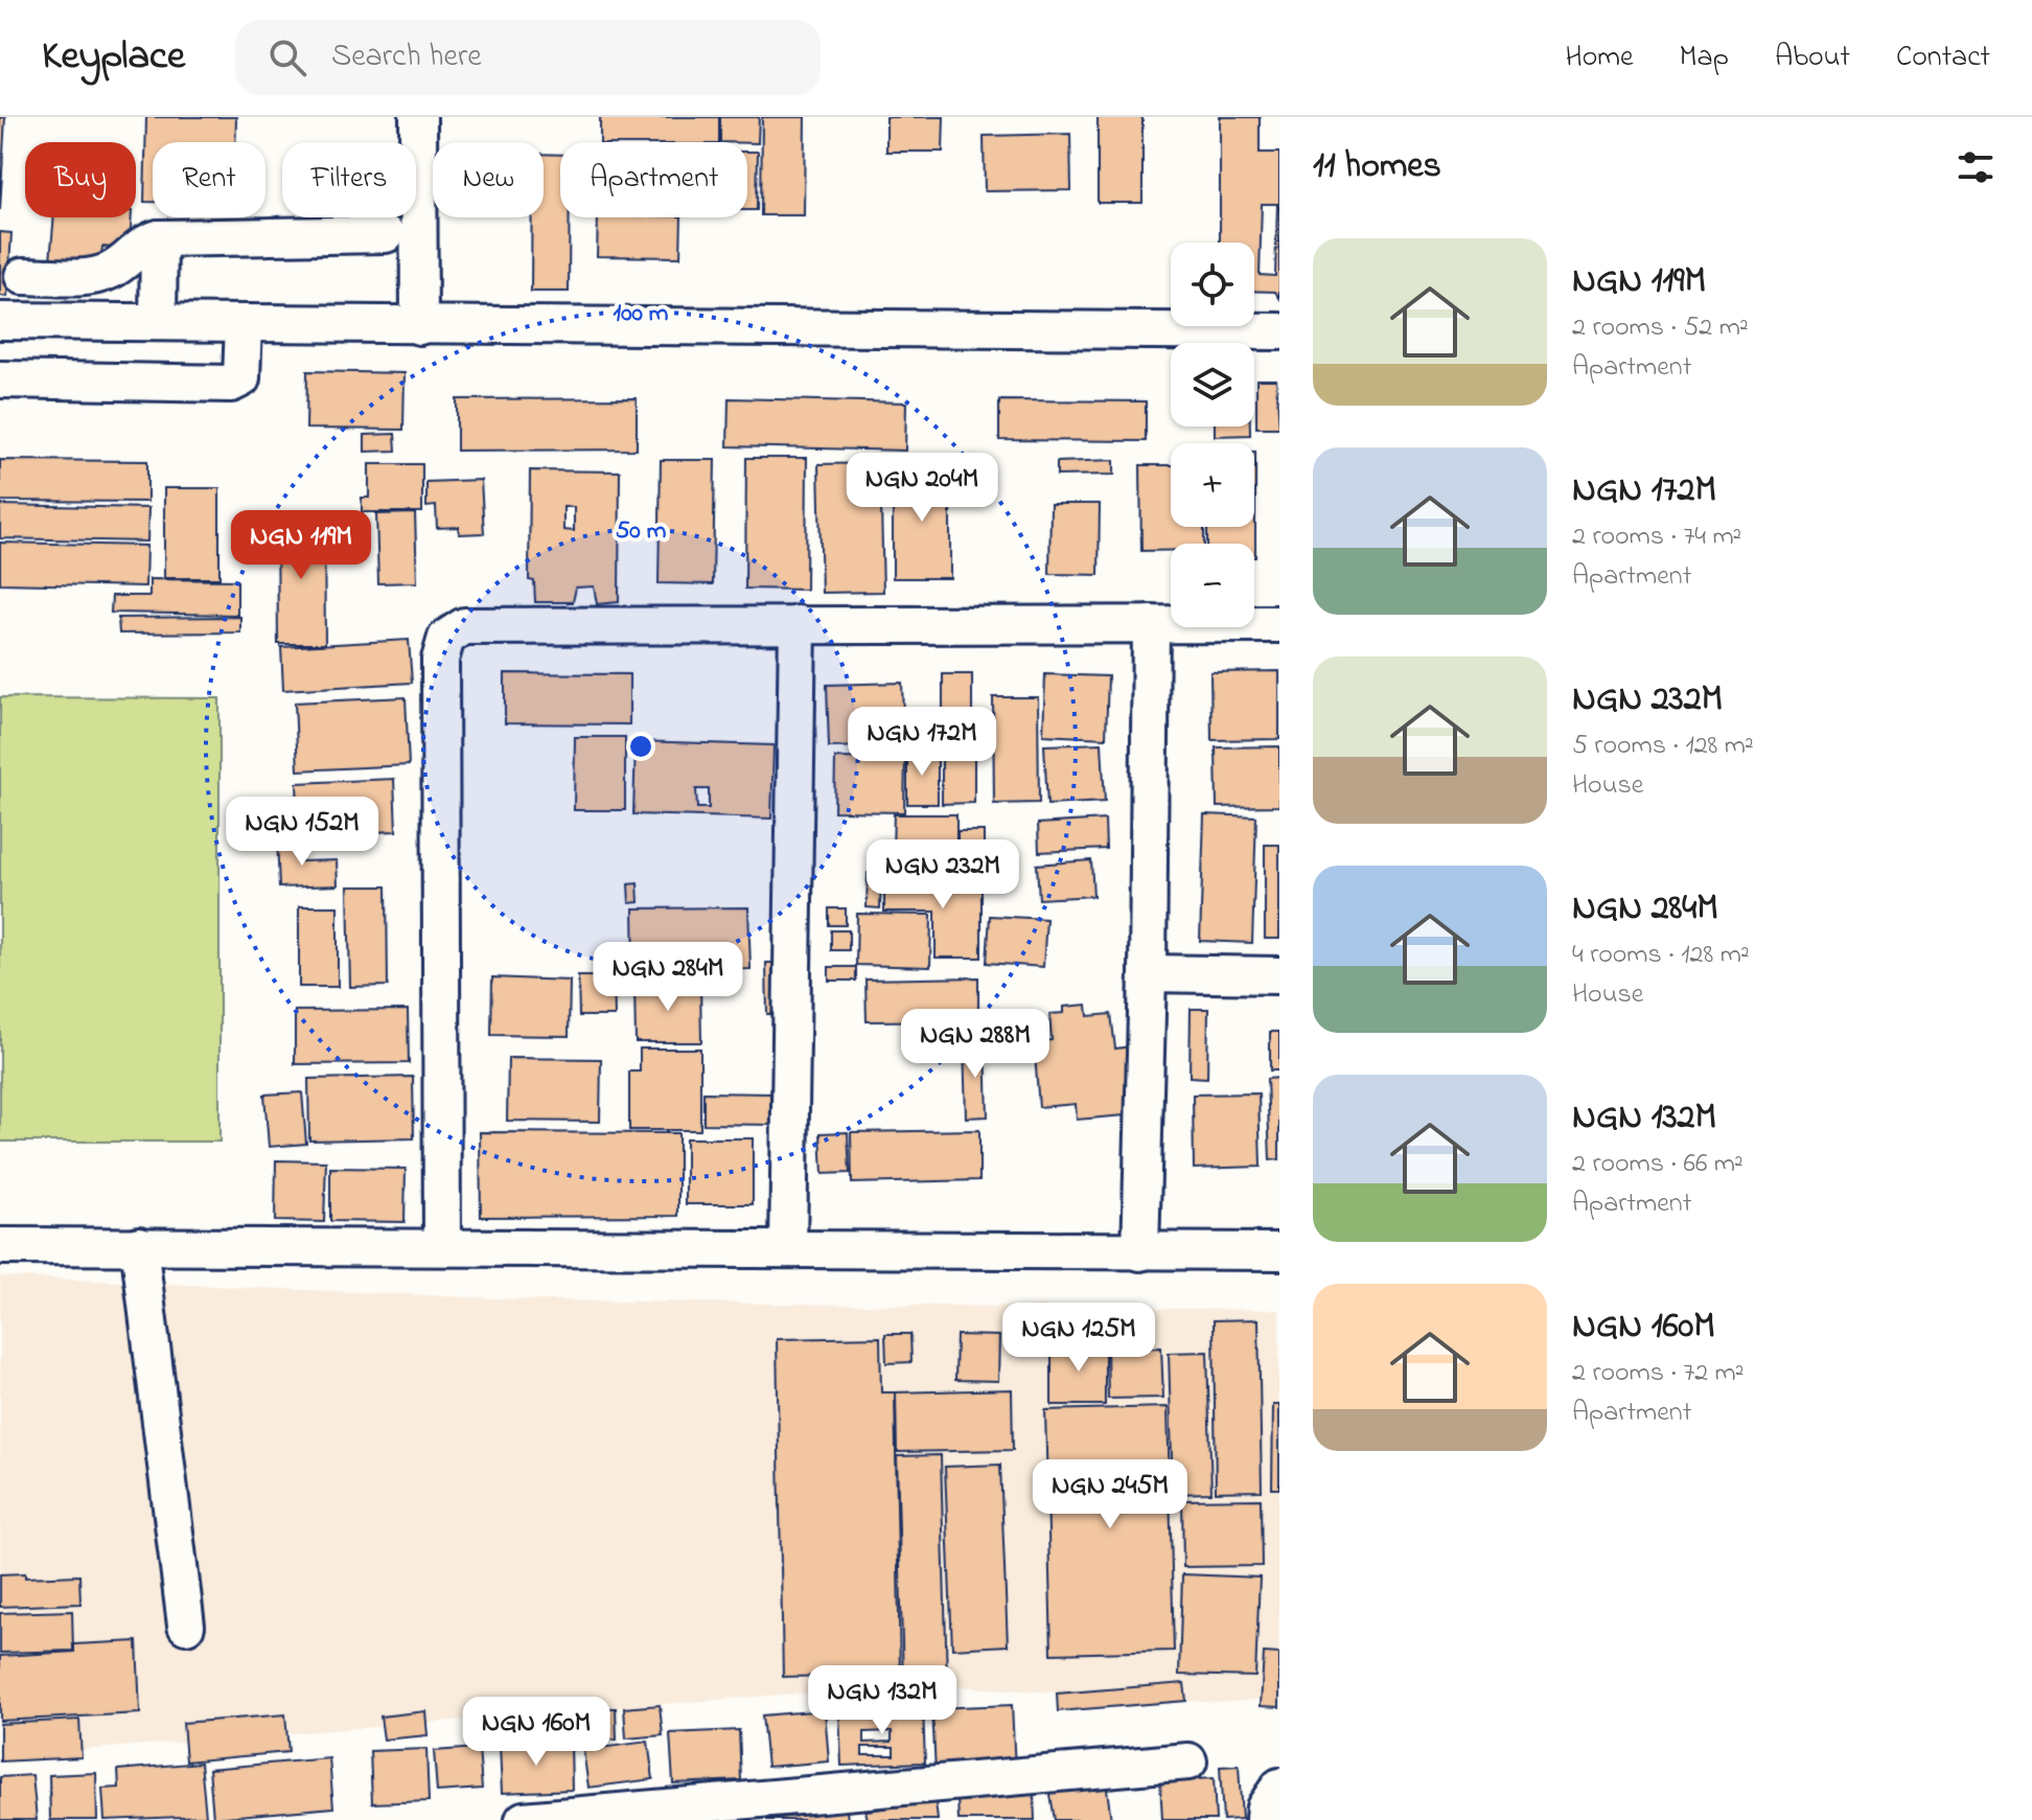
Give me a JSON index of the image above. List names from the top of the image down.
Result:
{
  "page": {
    "header": "Keyplace",
    "search": "Search here",
    "nav": [
      "Home",
      "Map",
      "About",
      "Contact"
    ],
    "heading": "11 homes",
    "chip": [
      "Buy",
      "Rent",
      "Filters",
      "New",
      "Apartment"
    ],
    "list": [
      {
        "name": "NGN 119M",
        "note": "2 rooms · 52 m² · Apartment"
      },
      {
        "name": "NGN 172M",
        "note": "2 rooms · 74 m² · Apartment"
      },
      {
        "name": "NGN 232M",
        "note": "5 rooms · 128 m² · House"
      },
      {
        "name": "NGN 284M",
        "note": "4 rooms · 128 m² · House"
      },
      {
        "name": "NGN 132M",
        "note": "2 rooms · 66 m² · Apartment"
      },
      {
        "name": "NGN 160M",
        "note": "2 rooms · 72 m² · Apartment"
      }
    ],
    "map_buttons": ["+", "−"],
    "price": [
      "NGN 204M",
      "NGN 119M",
      "NGN 172M",
      "NGN 152M",
      "NGN 232M",
      "NGN 284M",
      "NGN 288M",
      "NGN 125M",
      "NGN 245M",
      "NGN 132M",
      "NGN 160M"
    ]
  },
  "rings": ["100 m", "50 m"]
}
